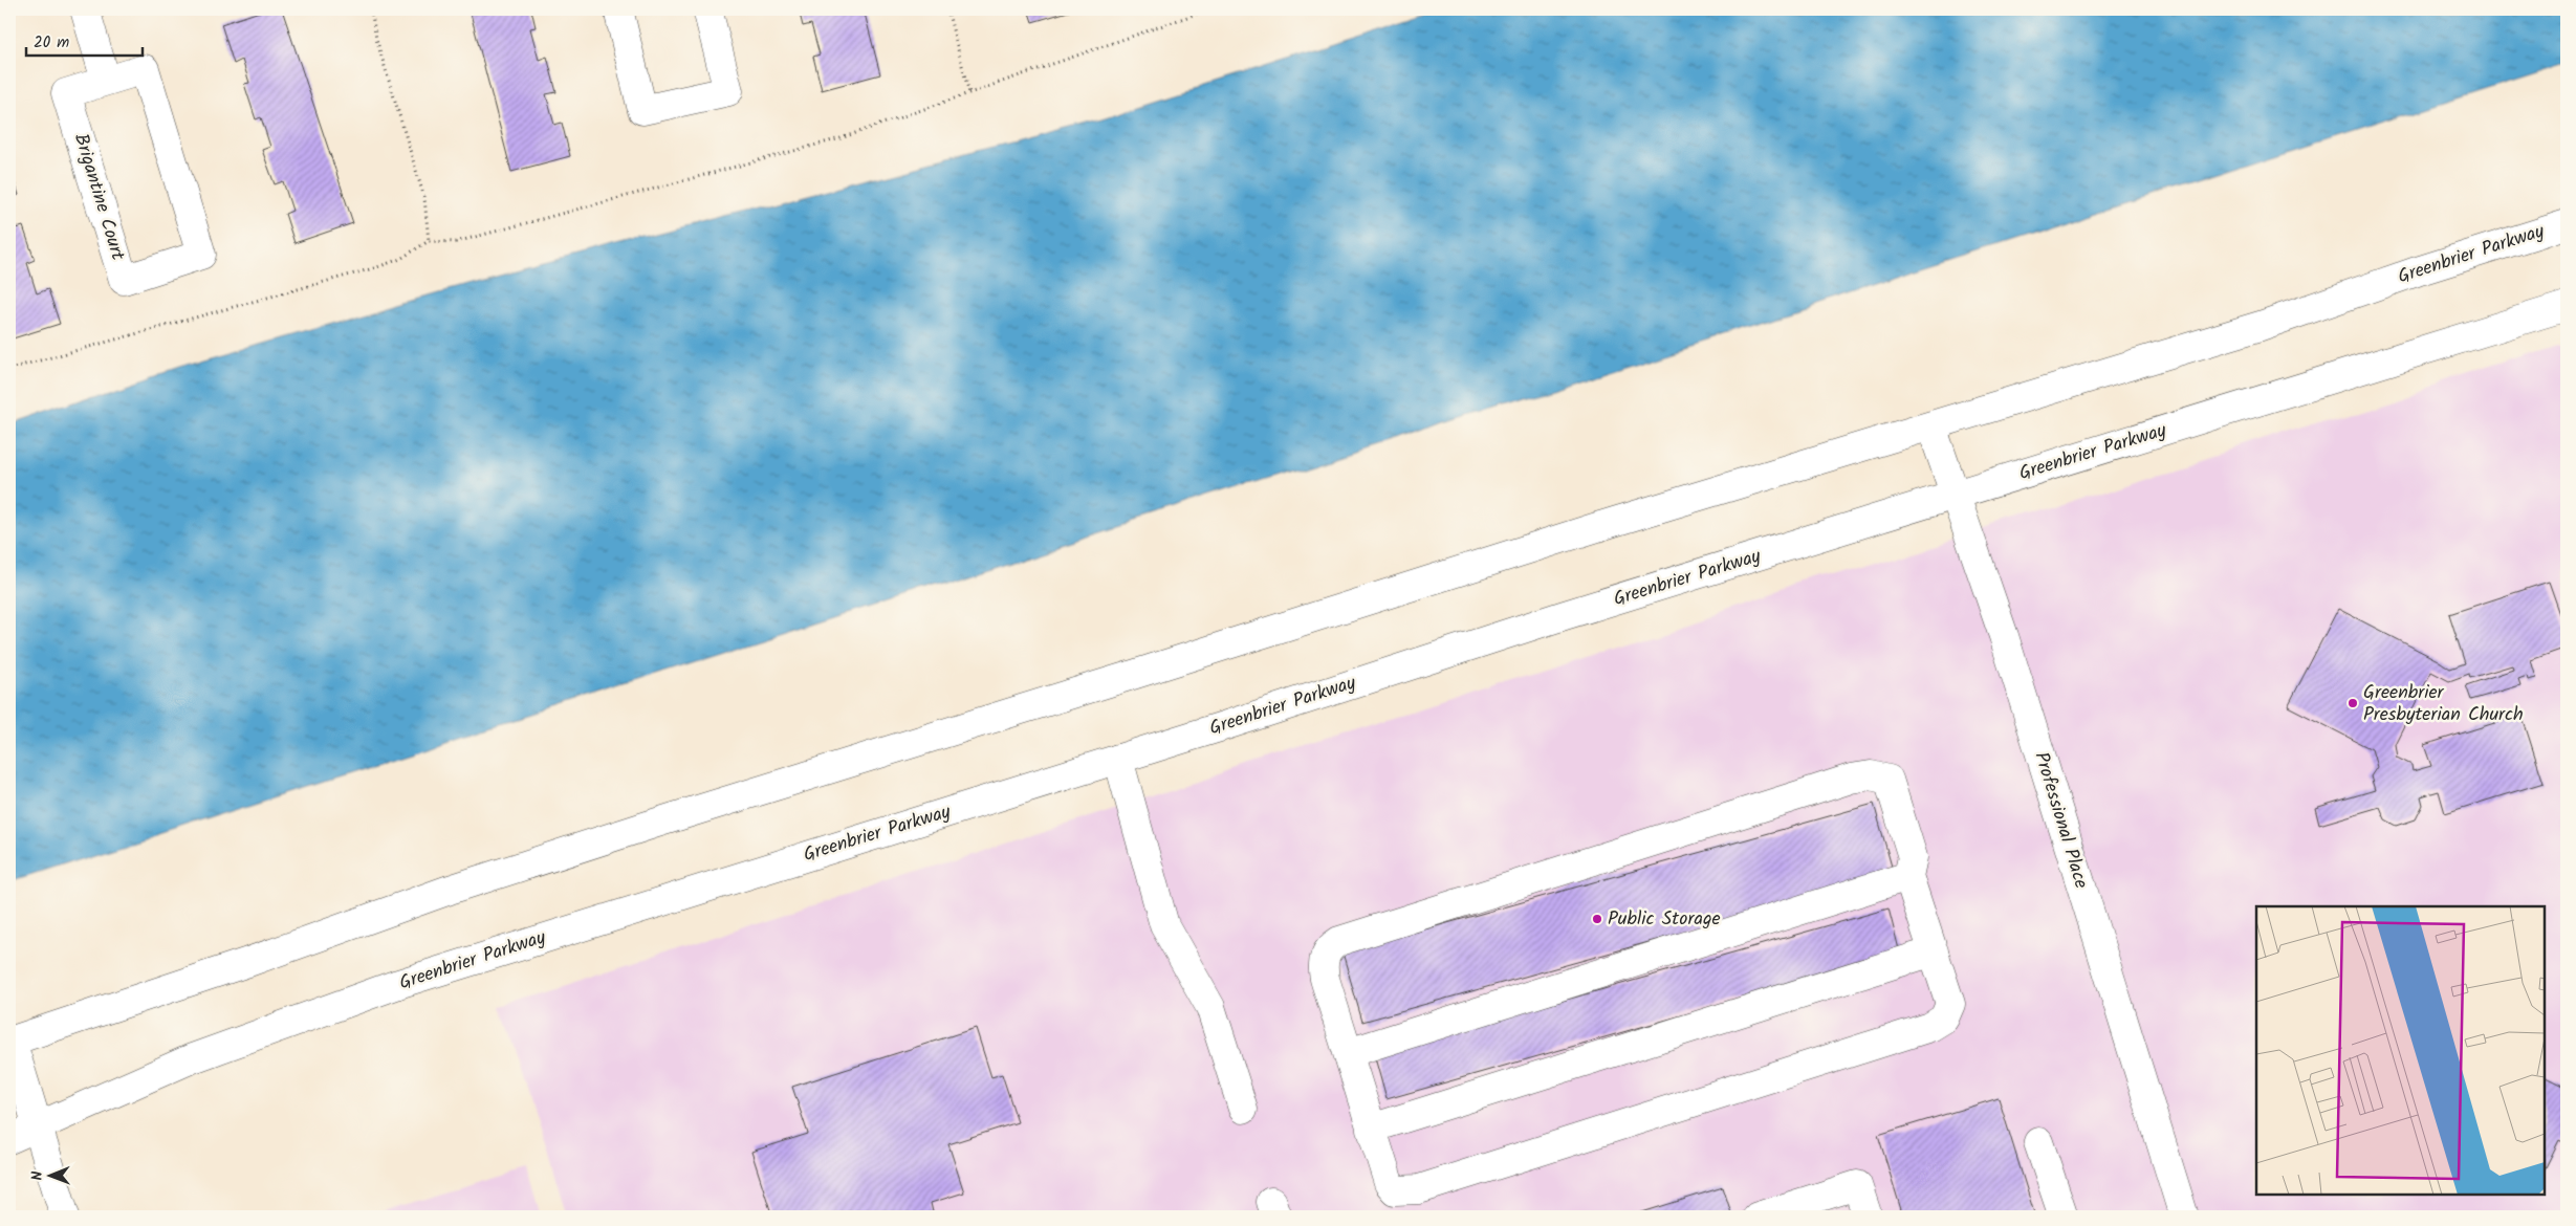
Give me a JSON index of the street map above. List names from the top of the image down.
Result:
{
  "streets": {
    "main road": ["Brigantine Court", "Greenbrier Parkway", "Professional Place"]
  },
  "crossings": [
    ["Greenbrier Parkway", "Professional Place"]
  ],
  "places": ["Greenbrier Presbyterian Church", "Public Storage"],
  "scale_bar": "20 m",
  "north": "left"
}
